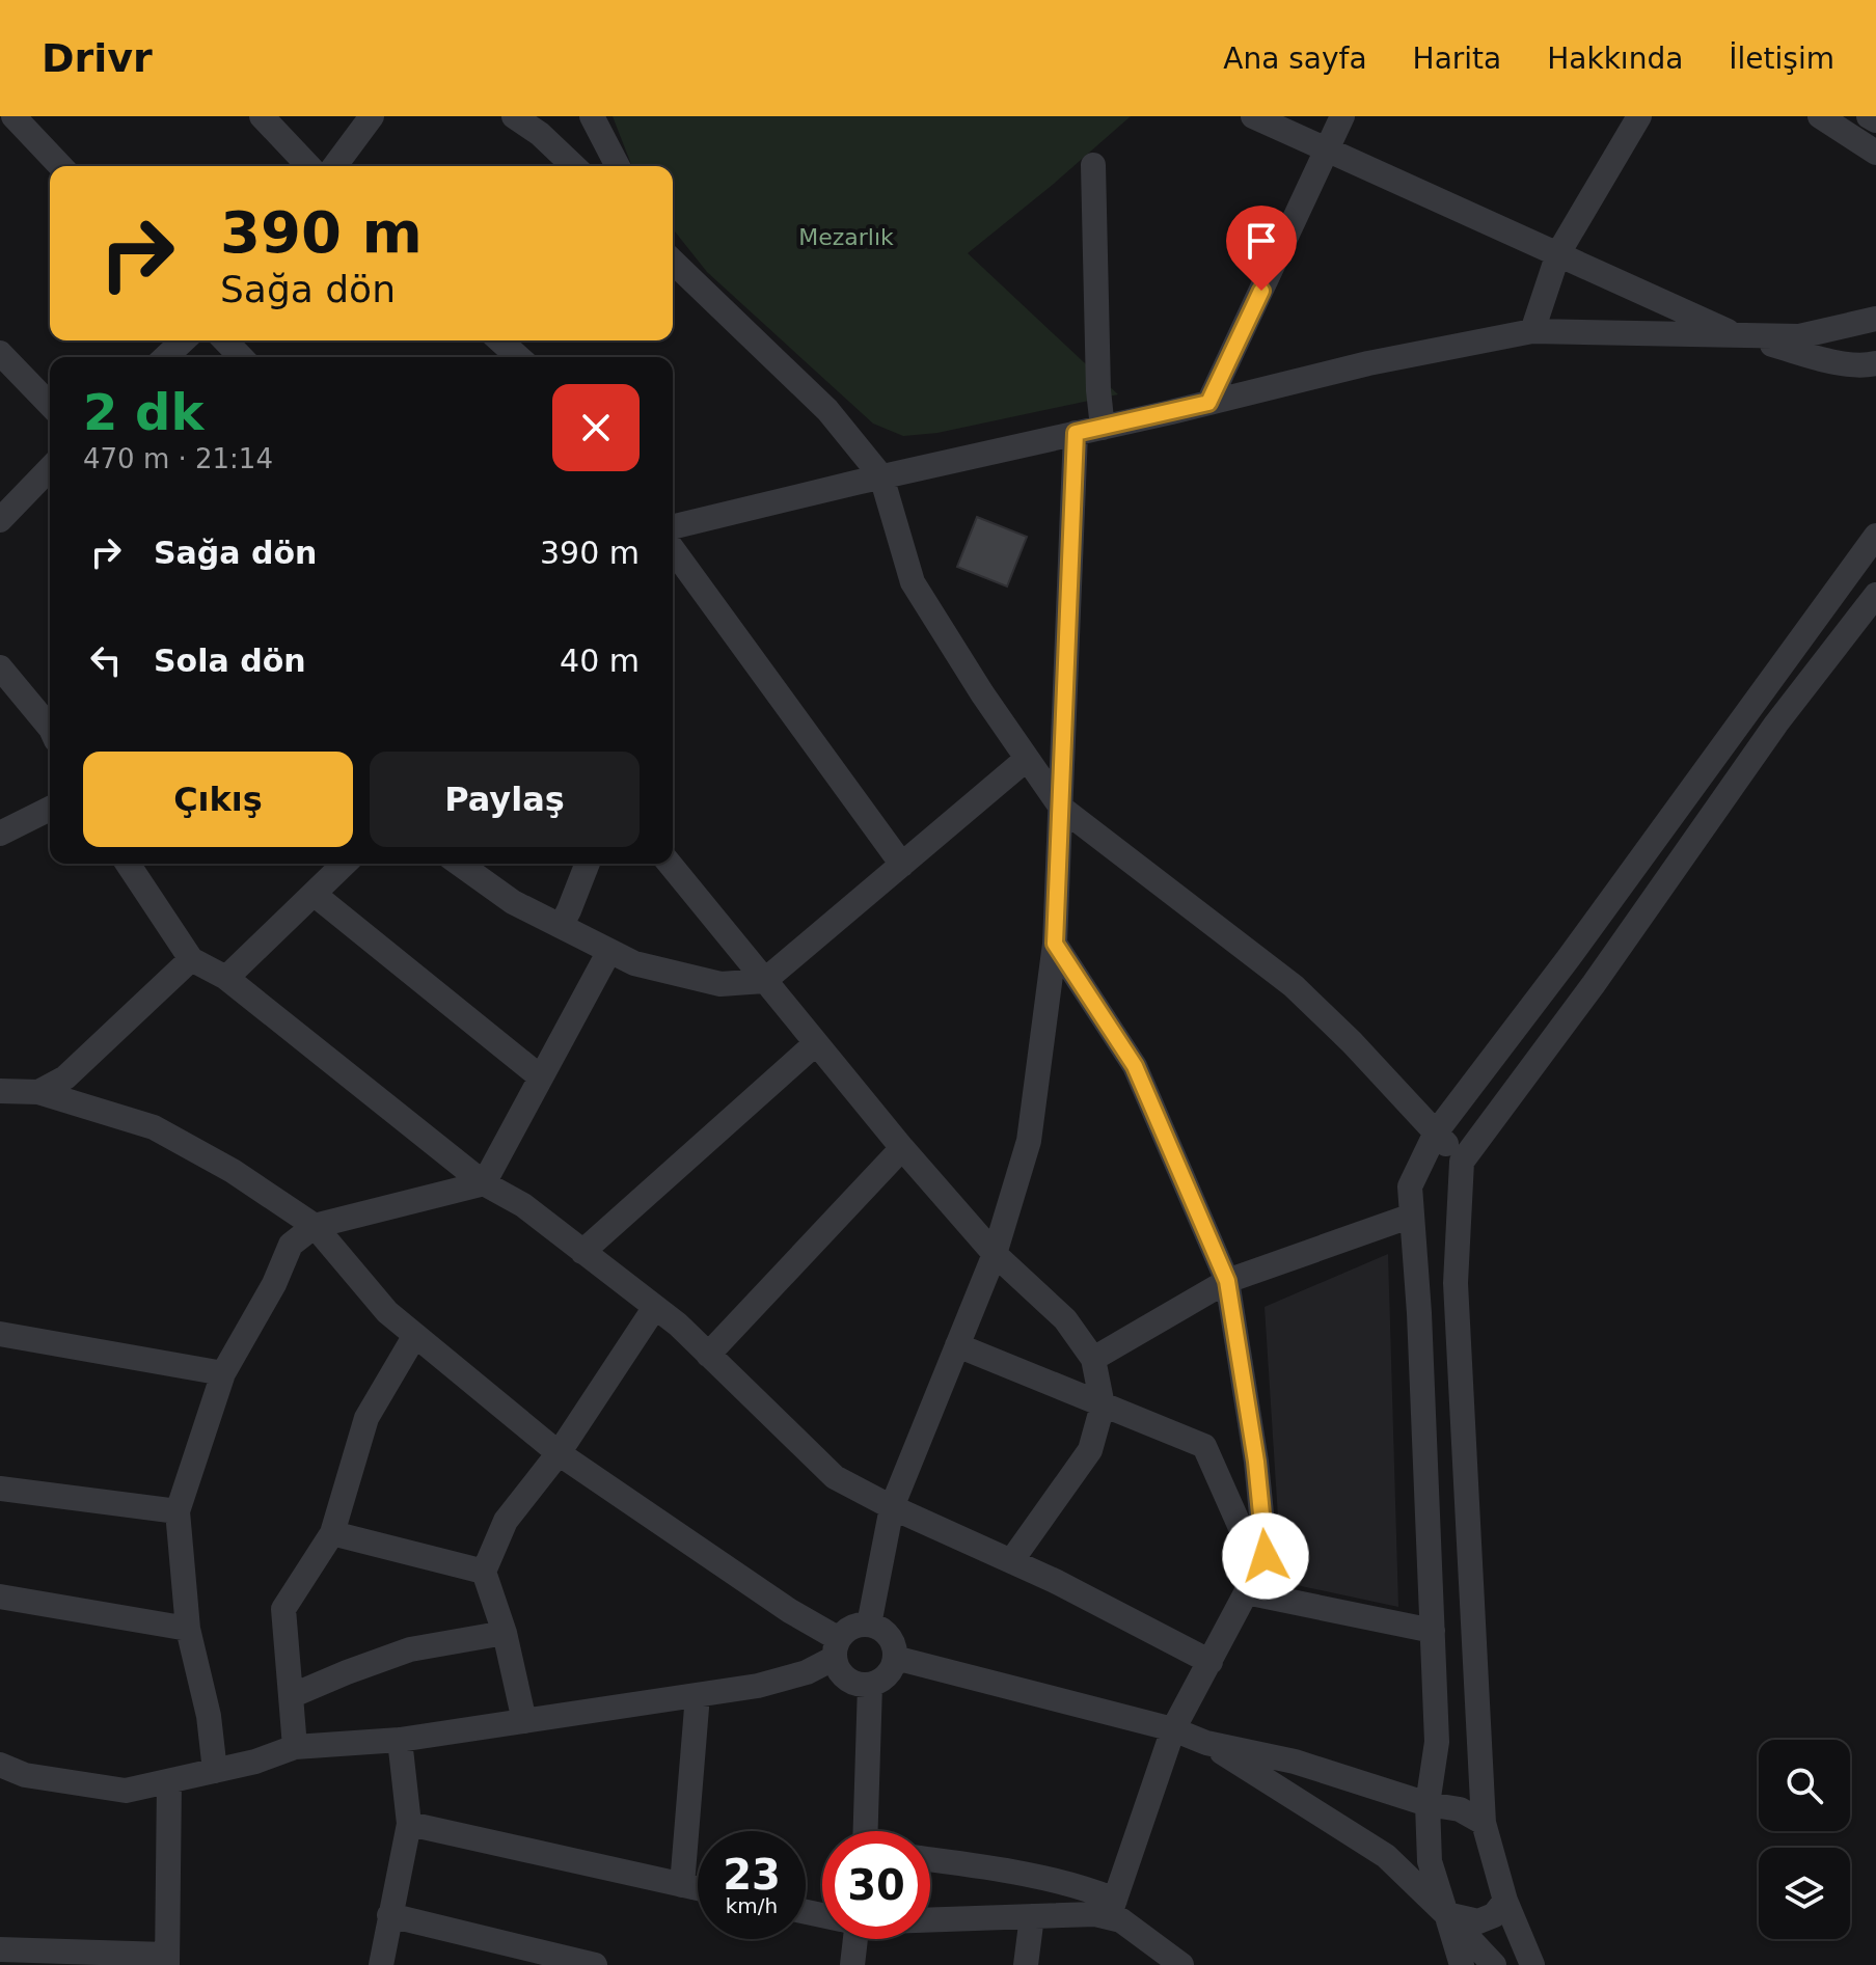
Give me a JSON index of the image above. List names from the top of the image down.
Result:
{
  "parks": ["Mezarlık"],
  "page": {
    "header": "Drivr",
    "nav": [
      "Ana sayfa",
      "Harita",
      "Hakkında",
      "İletişim"
    ],
    "turn": ["390 m", "Sağa dön"],
    "heading": ["2 dk", "470 m · 21:14"],
    "list": [
      {
        "name": "Sağa dön",
        "value": "390 m"
      },
      {
        "name": "Sola dön",
        "value": "40 m"
      }
    ],
    "buttons": ["Çıkış", "Paylaş"],
    "speed": "23 km/h",
    "limit": "30"
  }
}
